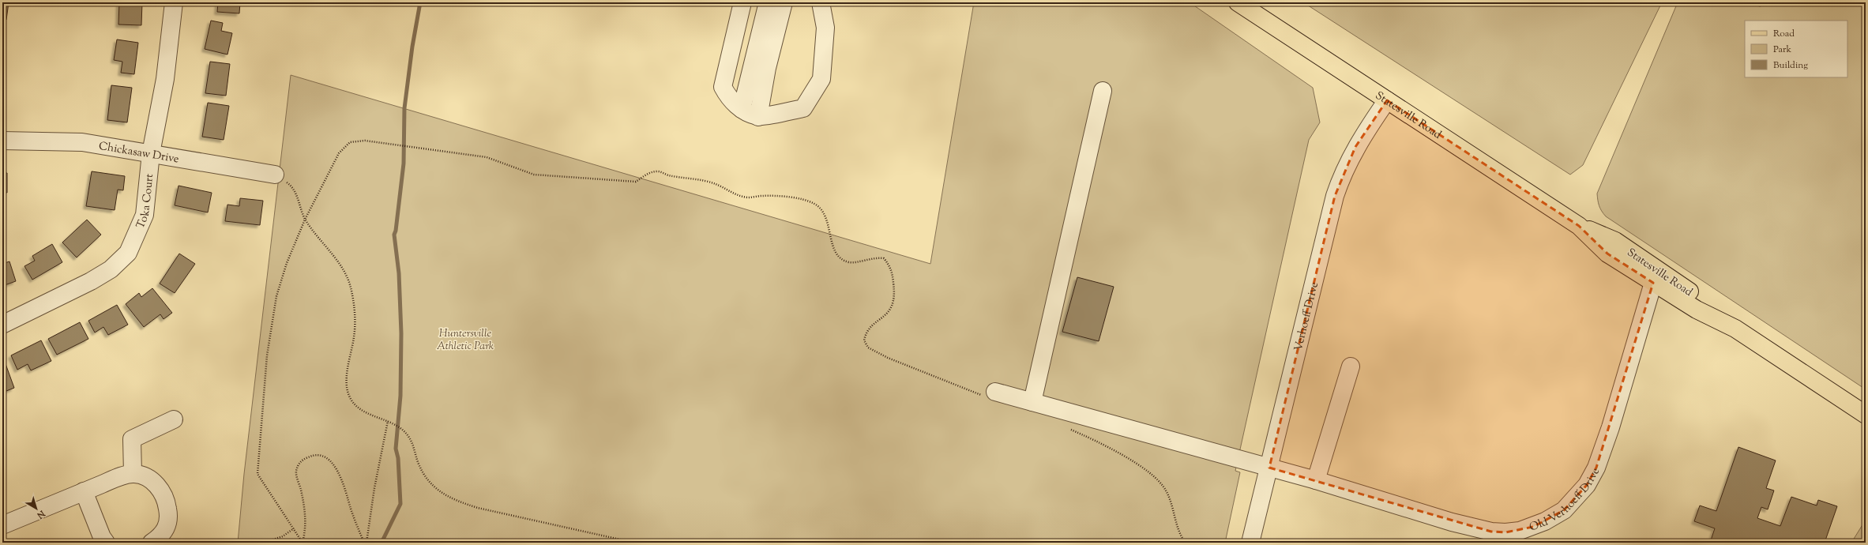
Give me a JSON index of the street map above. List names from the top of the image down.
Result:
{
  "streets": {
    "main road": ["Statesville Road"],
    "street": [
      "Chickasaw Drive",
      "Toka Court",
      "Verhoeff Drive",
      "Old Verhoeff Drive"
    ]
  },
  "crossings": [
    ["Statesville Road", "Verhoeff Drive"],
    ["Statesville Road", "Old Verhoeff Drive"],
    ["Chickasaw Drive", "Toka Court"],
    ["Verhoeff Drive", "Old Verhoeff Drive"]
  ],
  "parks": ["Huntersville Athletic Park"],
  "legend": ["Road", "Park", "Building"],
  "north": "bottom right"
}
